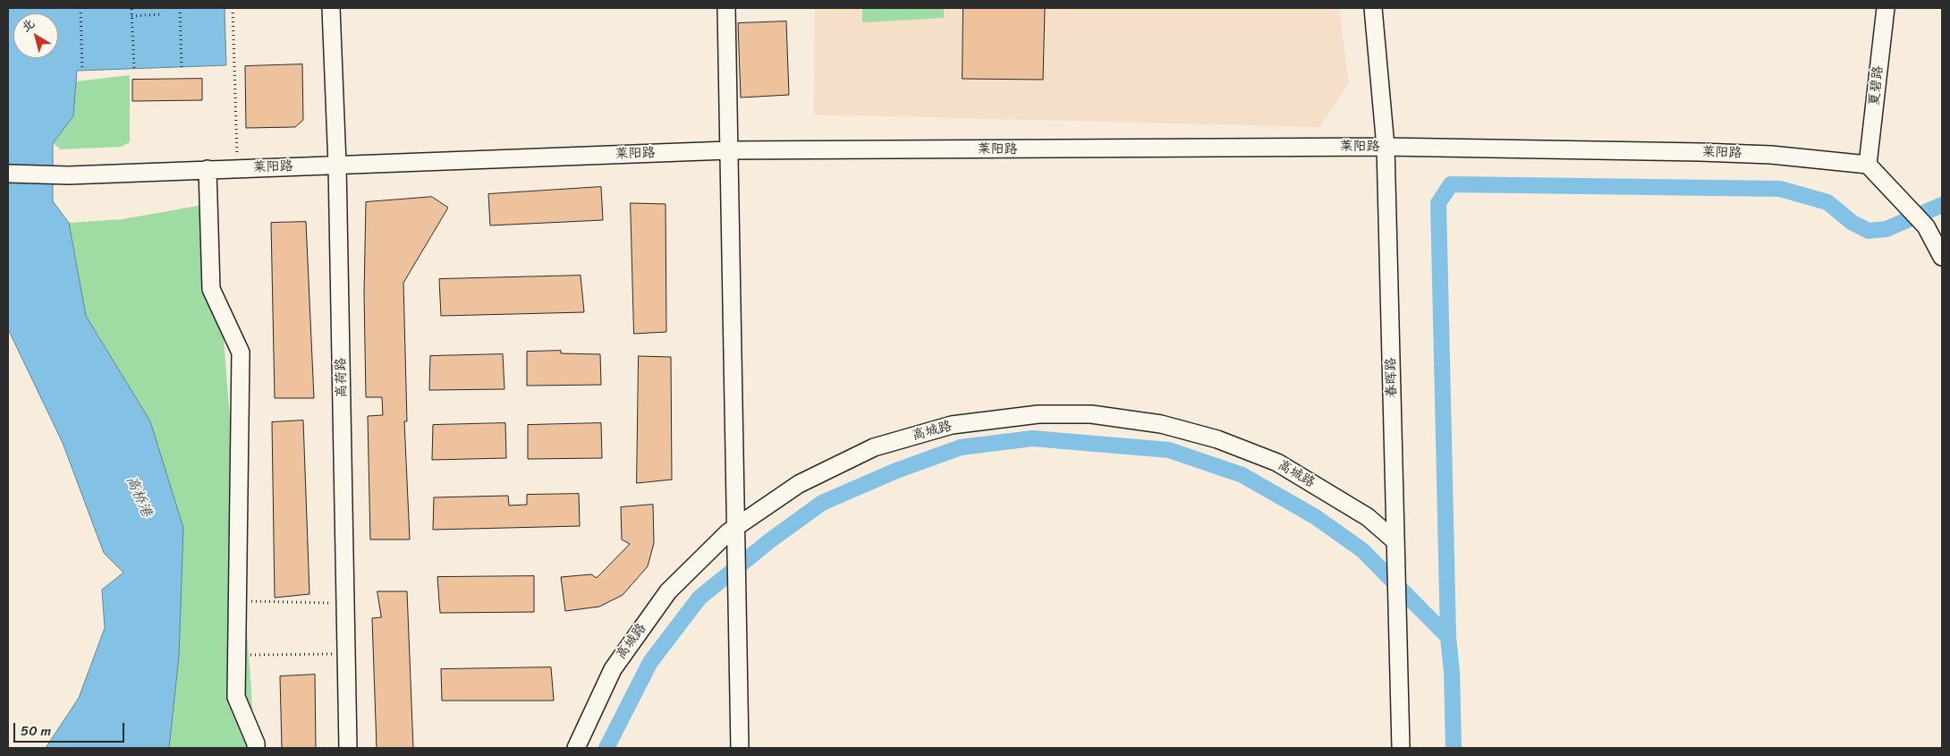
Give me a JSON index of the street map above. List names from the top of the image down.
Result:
{
  "streets": {
    "street": [
      "夏碧路",
      "莱阳路",
      "高荷路",
      "春晖路",
      "高城路"
    ]
  },
  "crossings": [
    ["夏碧路", "莱阳路"],
    ["莱阳路", "高荷路"],
    ["莱阳路", "春晖路"],
    ["春晖路", "高城路"]
  ],
  "water": ["高桥港"],
  "scale_bar": "50 m",
  "north": "top left"
}
